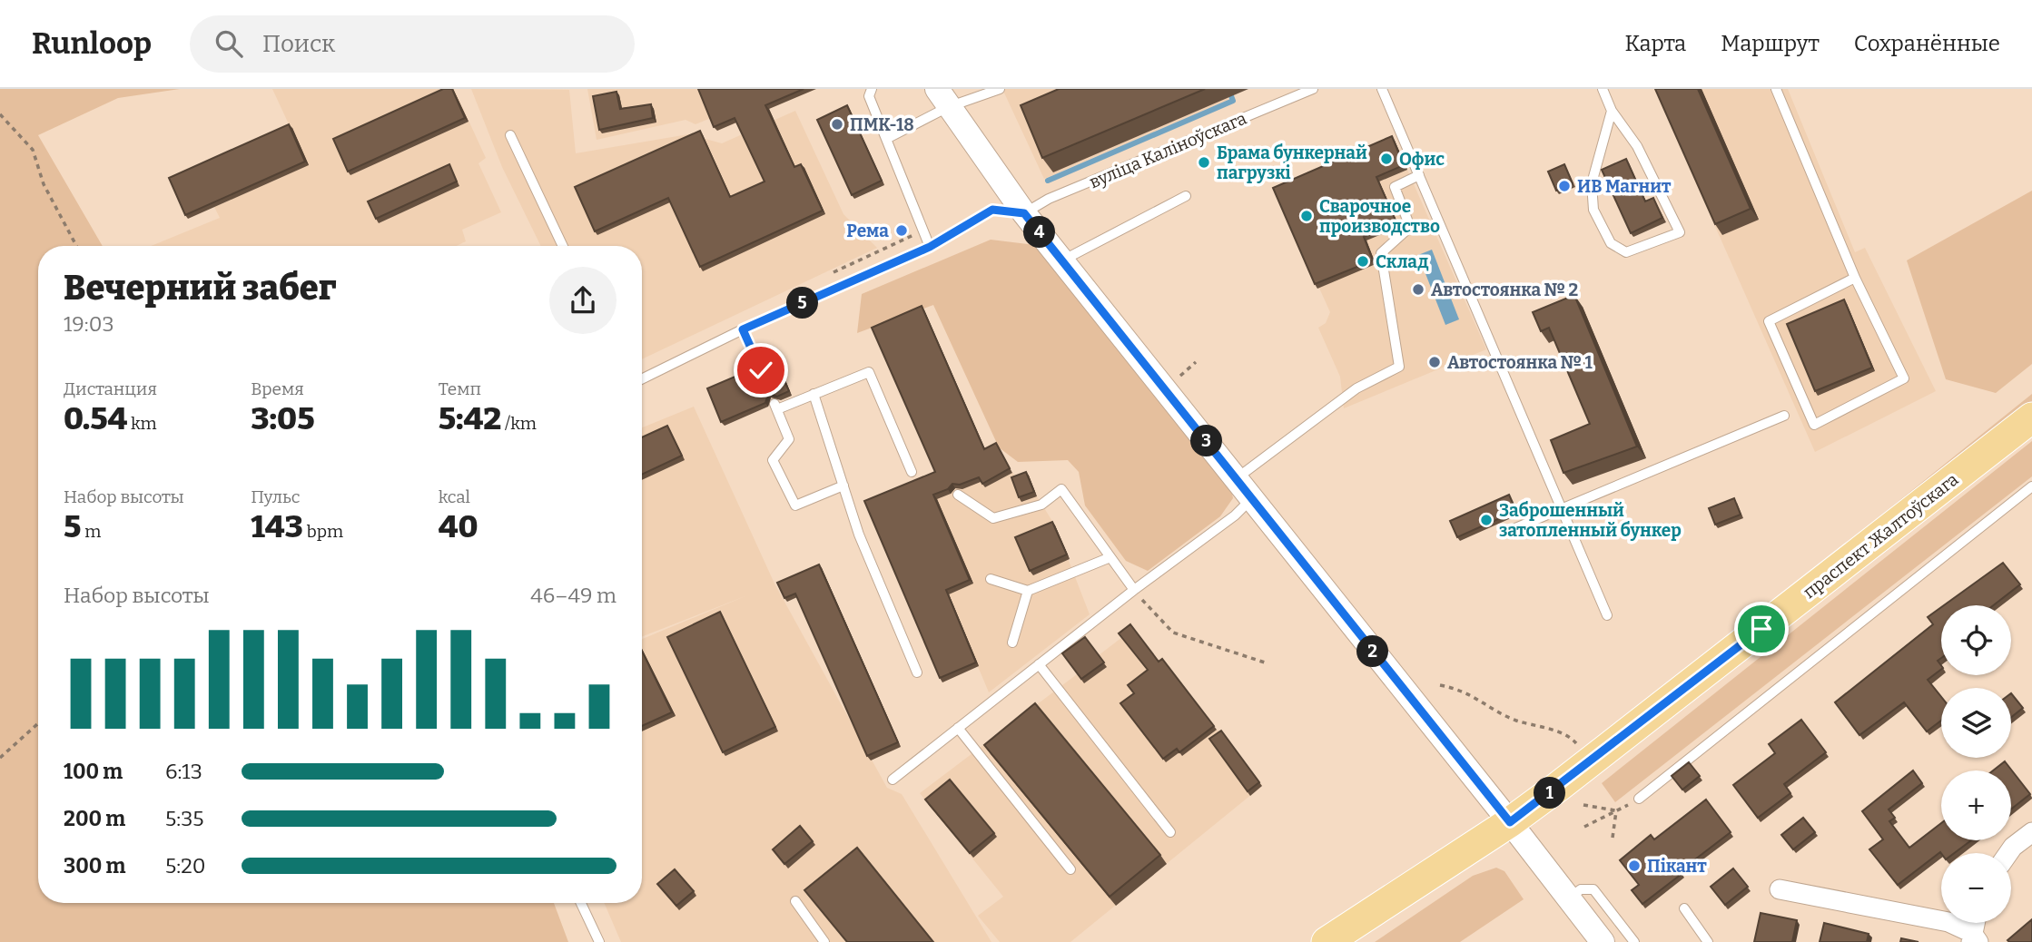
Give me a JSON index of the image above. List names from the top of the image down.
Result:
{
  "streets": {
    "main road": ["праспект Жалтоўскага"],
    "lane": ["вуліца Каліноўскага"]
  },
  "places": [
    "ПМК-18",
    "Офис",
    "Брама бункернай пагрузкі",
    "ИВ Магнит",
    "Сварочное производство",
    "Рема",
    "Склад",
    "Автостоянка № 2",
    "Автостоянка № 1",
    "Заброшенный затопленный бункер",
    "Пікант"
  ],
  "page": {
    "header": "Runloop",
    "search": "Поиск",
    "nav": ["Карта", "Маршрут", "Сохранённые"],
    "pins": [
      "4",
      "5",
      "3",
      "2",
      "1"
    ],
    "heading": ["Вечерний забег", "19:03"],
    "stats": [
      ["Дистанция", "0.54 km"],
      ["Время", "3:05"],
      ["Темп", "5:42 /km"],
      ["Набор высоты", "5 m"],
      ["Пульс", "143 bpm"],
      ["kcal", "40"]
    ],
    "chart": ["Набор высоты", "46–49 m"],
    "map_buttons": ["+", "−"],
    "list": [
      {
        "name": "100 m",
        "note": "6:13"
      },
      {
        "name": "200 m",
        "note": "5:35"
      },
      {
        "name": "300 m",
        "note": "5:20"
      }
    ]
  }
}
